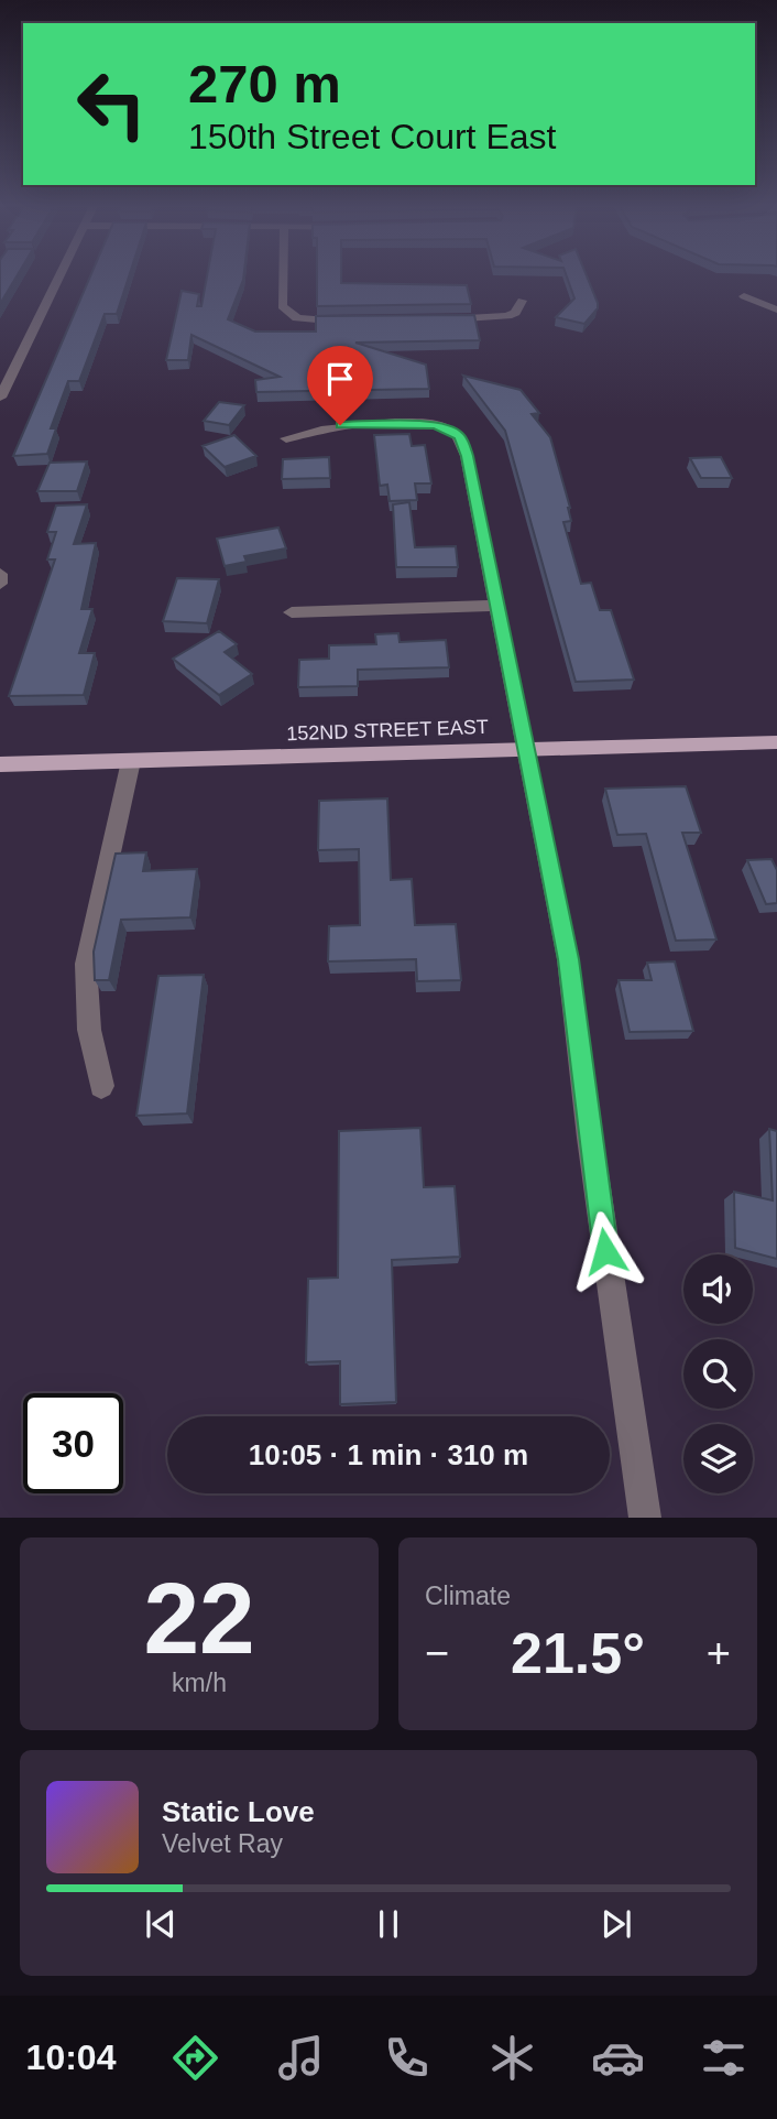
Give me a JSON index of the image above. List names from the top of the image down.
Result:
{
  "streets": {
    "main road": ["152ND STREET EAST"]
  },
  "page": {
    "turn": ["270 m", "150th Street Court East"],
    "limit": "30",
    "trip": "10:05 · 1 min · 310 m",
    "tile": [
      ["22", "km/h"],
      "Climate"
    ],
    "heat": ["−", "21.5°", "+"],
    "song": ["Static Love", "Velvet Ray"],
    "tabs": "10:04"
  }
}
